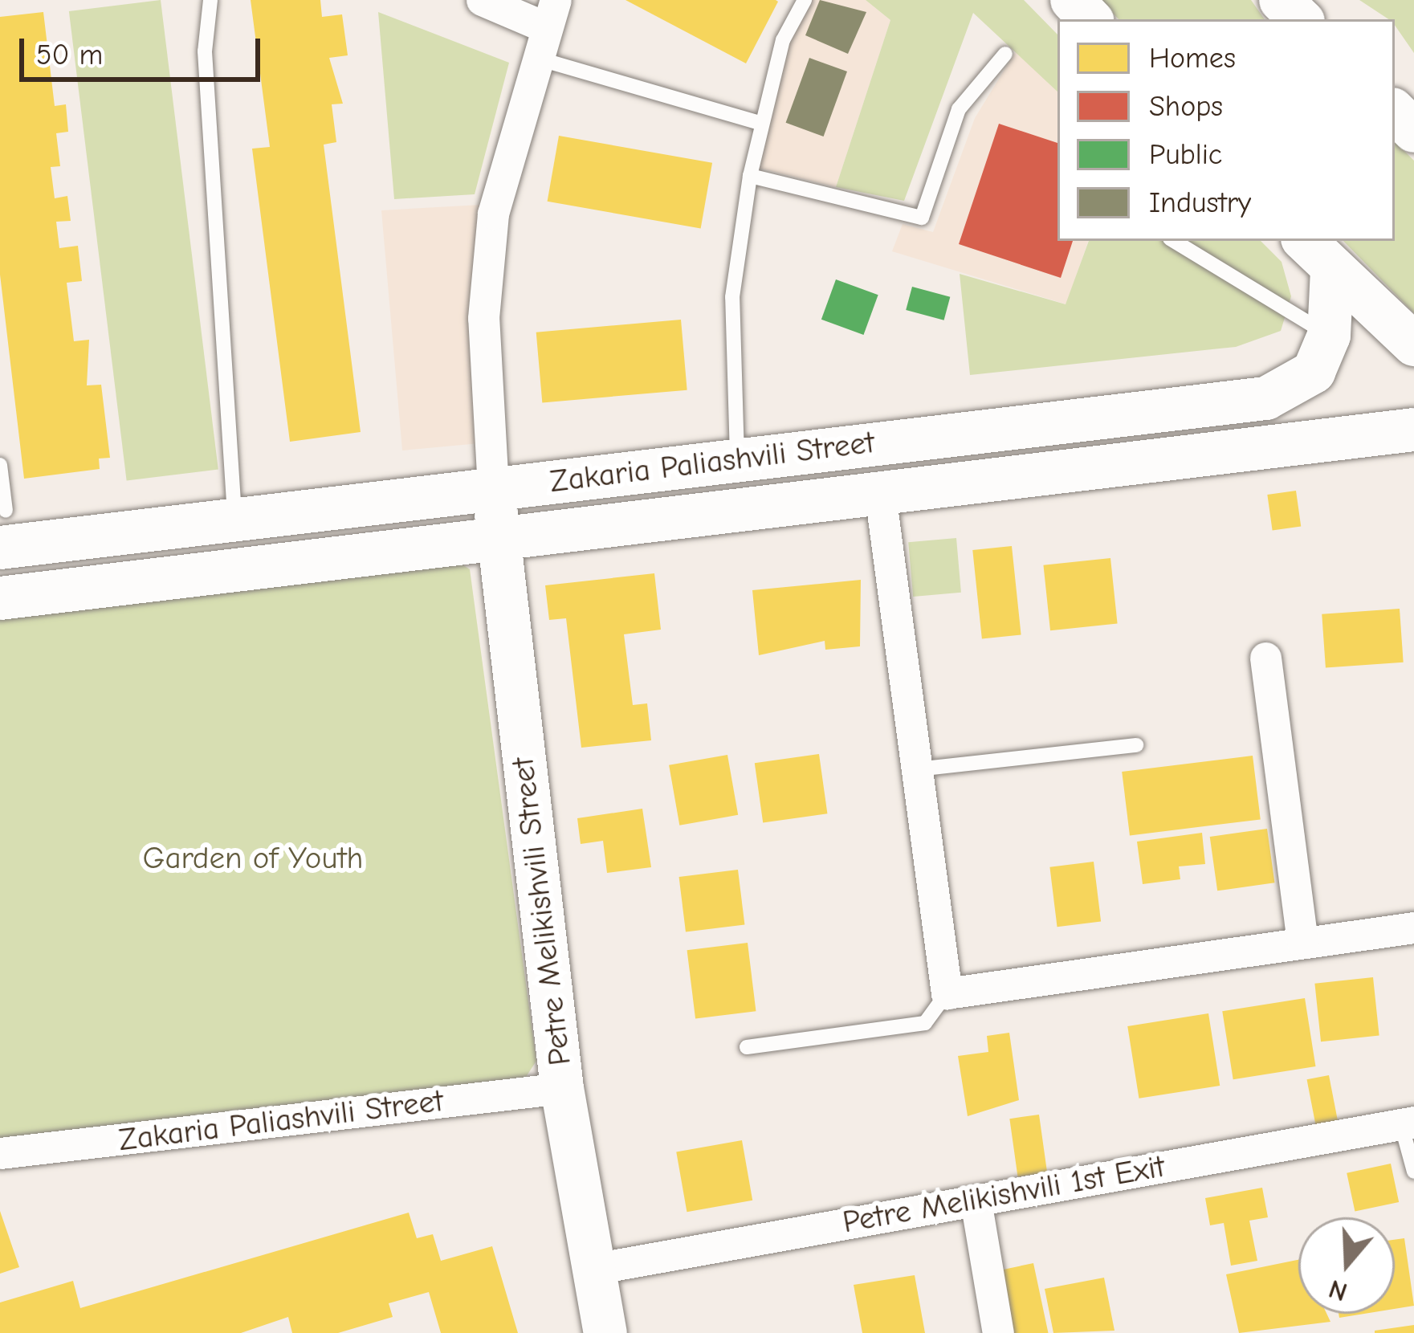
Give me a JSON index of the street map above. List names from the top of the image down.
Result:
{
  "streets": {
    "main road": ["Zakaria Paliashvili Street", "Petre Melikishvili Street"],
    "street": ["Petre Melikishvili 1st Exit"]
  },
  "crossings": [
    ["Zakaria Paliashvili Street", "Petre Melikishvili Street"],
    ["Petre Melikishvili Street", "Petre Melikishvili 1st Exit"]
  ],
  "parks": ["Garden of Youth"],
  "legend": [
    "Homes",
    "Shops",
    "Public",
    "Industry"
  ],
  "scale_bar": "50 m",
  "north": "bottom"
}
